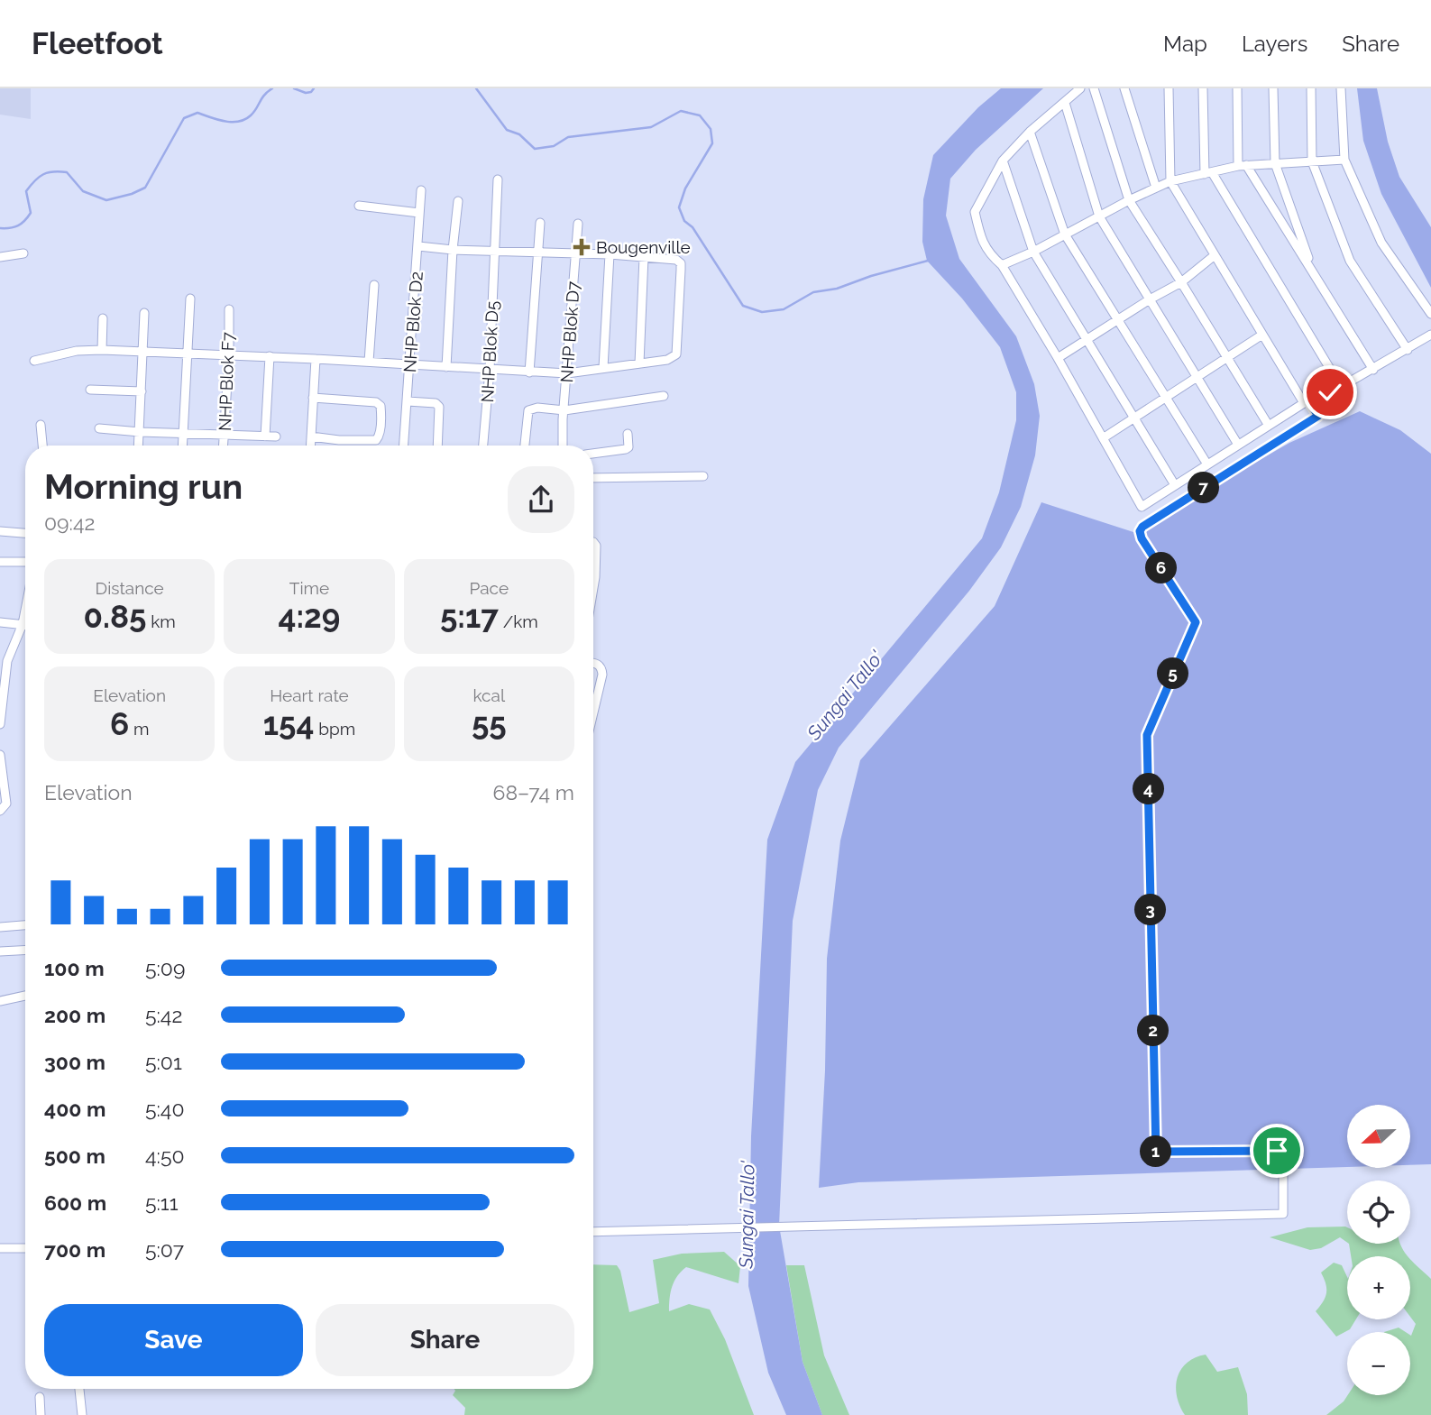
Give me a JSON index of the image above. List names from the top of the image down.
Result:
{
  "streets": {
    "street": [
      "NHP Blok D2",
      "NHP Blok D7",
      "NHP Blok D5",
      "NHP Blok F7"
    ]
  },
  "water": ["Sungai Tallo'"],
  "places": {
    "health": ["Bougenville"]
  },
  "north": "left",
  "page": {
    "header": "Fleetfoot",
    "nav": ["Map", "Layers", "Share"],
    "heading": ["Morning run", "09:42"],
    "pins": [
      "7",
      "6",
      "5",
      "4",
      "3",
      "2",
      "1"
    ],
    "stats": [
      ["Distance", "0.85 km"],
      ["Time", "4:29"],
      ["Pace", "5:17 /km"],
      ["Elevation", "6 m"],
      ["Heart rate", "154 bpm"],
      ["kcal", "55"]
    ],
    "chart": ["Elevation", "68–74 m"],
    "list": [
      {
        "name": "100 m",
        "note": "5:09"
      },
      {
        "name": "200 m",
        "note": "5:42"
      },
      {
        "name": "300 m",
        "note": "5:01"
      },
      {
        "name": "400 m",
        "note": "5:40"
      },
      {
        "name": "500 m",
        "note": "4:50"
      },
      {
        "name": "600 m",
        "note": "5:11"
      },
      {
        "name": "700 m",
        "note": "5:07"
      }
    ],
    "map_buttons": ["+", "−"],
    "buttons": ["Save", "Share"]
  }
}
